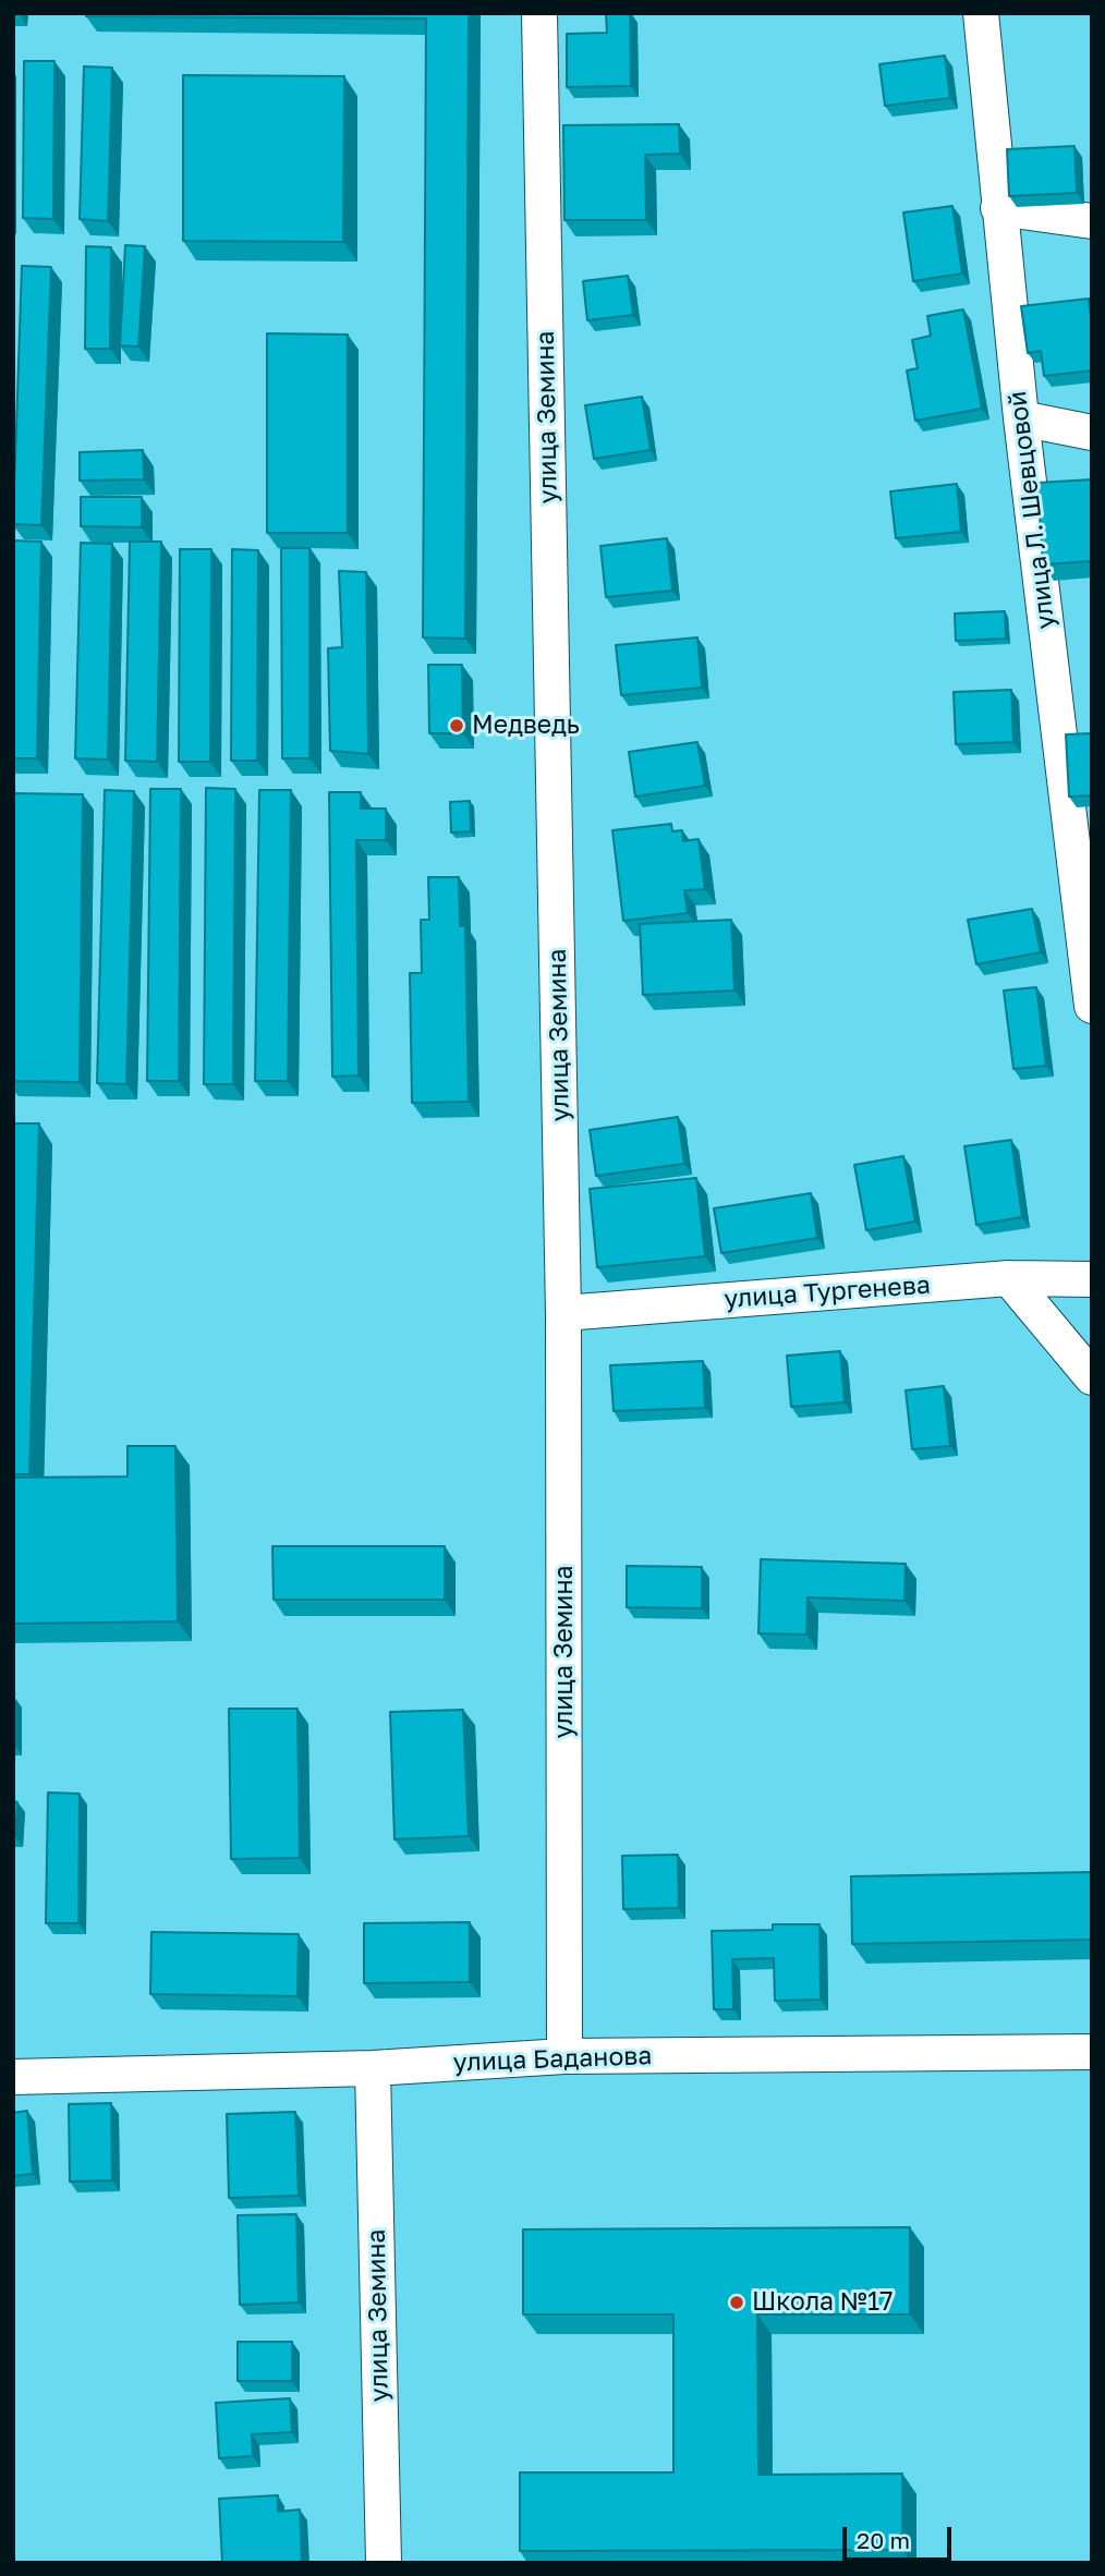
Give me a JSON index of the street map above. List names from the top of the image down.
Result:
{
  "streets": {
    "street": [
      "улица Земина",
      "улица Л. Шевцовой",
      "улица Тургенева",
      "улица Баданова"
    ]
  },
  "crossings": [
    ["улица Земина", "улица Тургенева"],
    ["улица Земина", "улица Баданова"]
  ],
  "places": ["Медведь", "Школа №17"],
  "scale_bar": "20 m"
}
